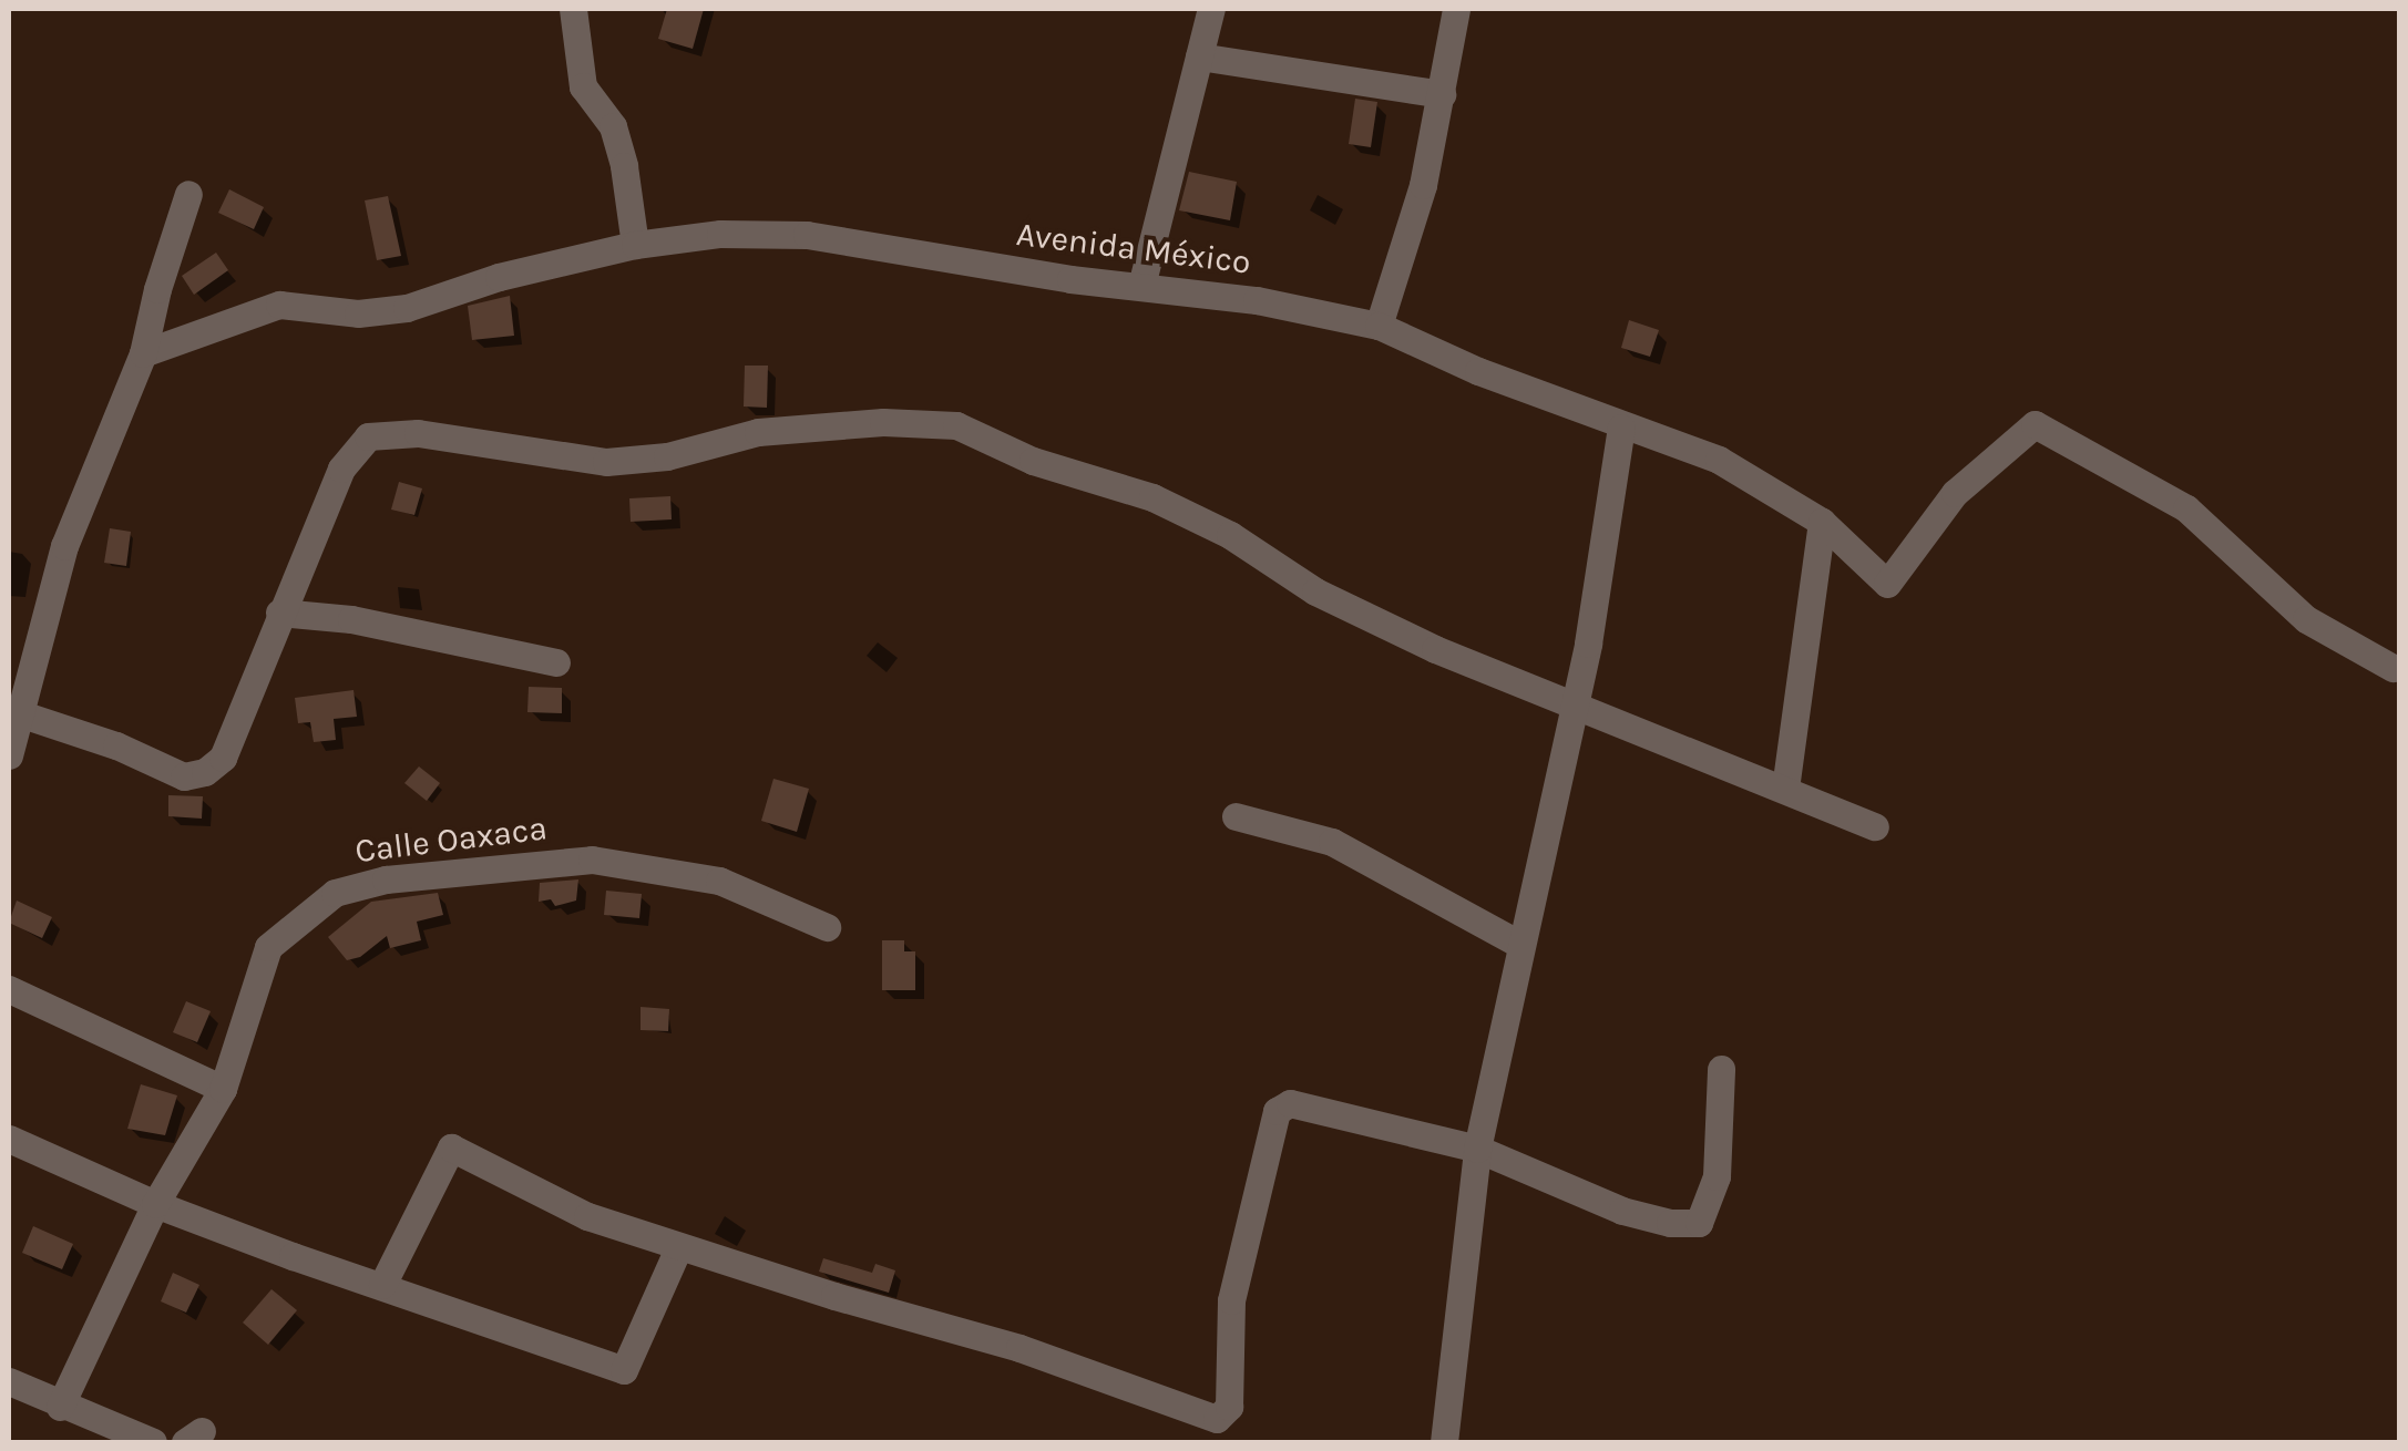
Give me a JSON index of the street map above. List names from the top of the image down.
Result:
{
  "streets": {
    "street": ["Avenida México", "Calle Oaxaca"]
  }
}
